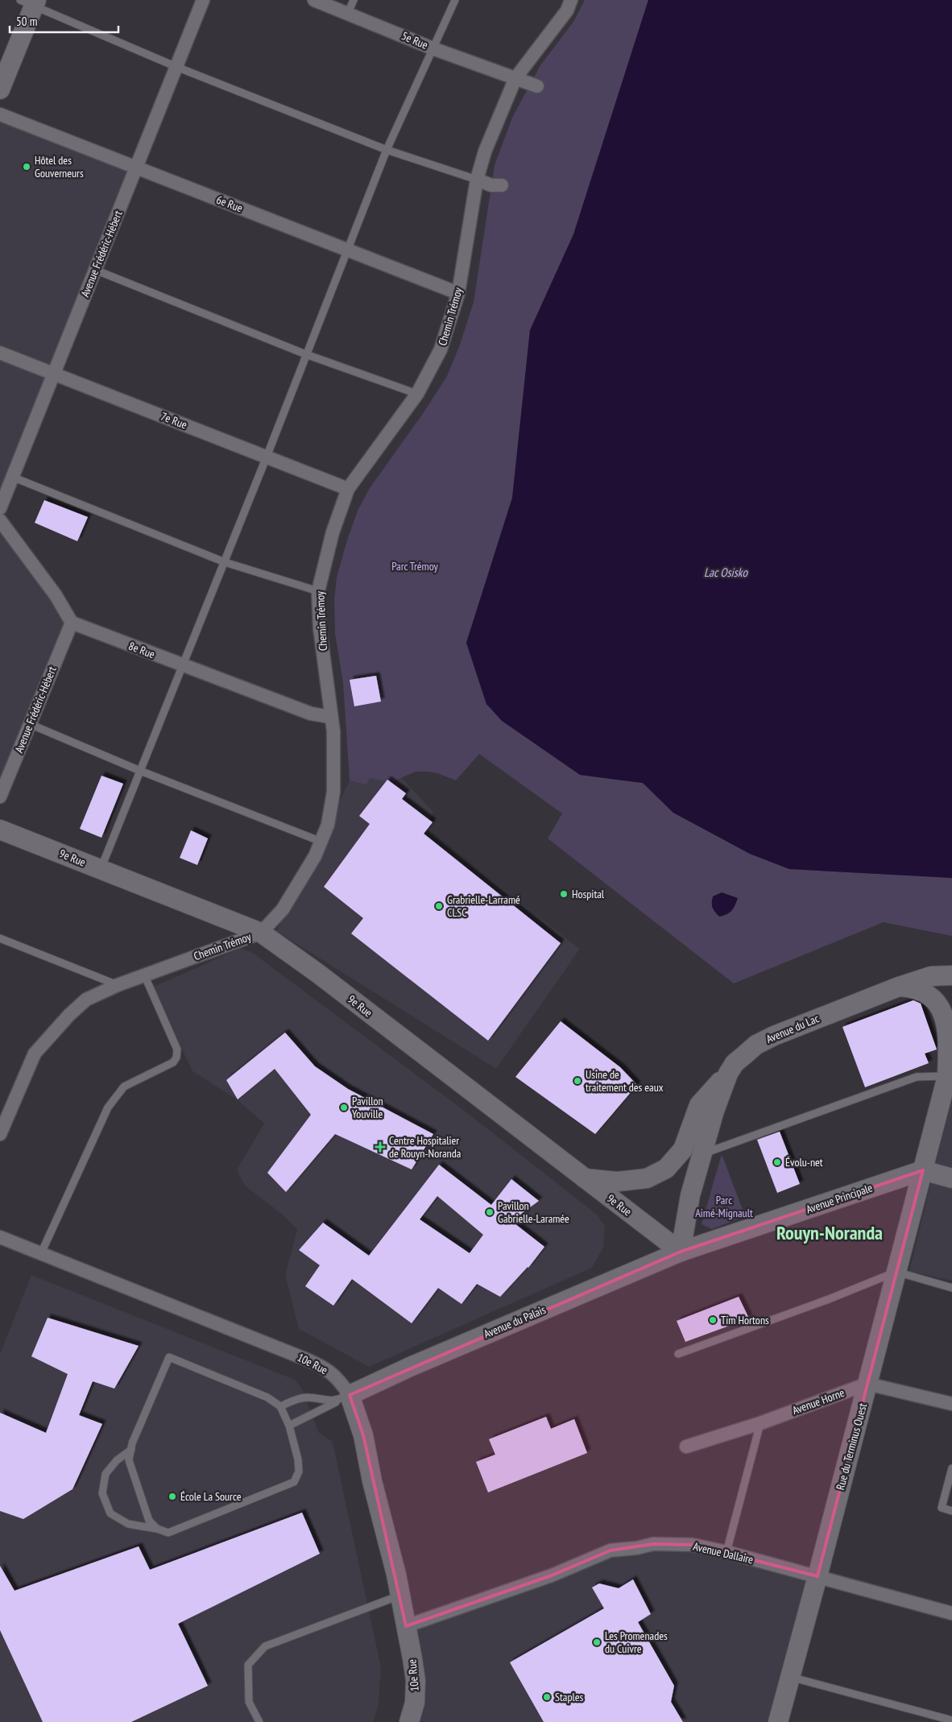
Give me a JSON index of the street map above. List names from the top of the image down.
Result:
{
  "streets": {
    "street": [
      "5e Rue",
      "6e Rue",
      "Avenue Frédéric-Hébert",
      "Chemin Trémoy",
      "7e Rue",
      "8e Rue",
      "9e Rue",
      "Avenue du Lac",
      "Avenue Principale",
      "Avenue du Palais",
      "10e Rue",
      "Avenue Horne",
      "Rue du Terminus Ouest",
      "Avenue Dallaire"
    ]
  },
  "crossings": [
    ["5e Rue", "Chemin Trémoy"],
    ["6e Rue", "Avenue Frédéric-Hébert"],
    ["6e Rue", "Chemin Trémoy"],
    ["Avenue Frédéric-Hébert", "7e Rue"],
    ["Avenue Frédéric-Hébert", "8e Rue"],
    ["Chemin Trémoy", "7e Rue"],
    ["Chemin Trémoy", "8e Rue"],
    ["Chemin Trémoy", "9e Rue"],
    ["9e Rue", "Avenue du Lac"],
    ["9e Rue", "Avenue Principale"],
    ["9e Rue", "Avenue du Palais"],
    ["Avenue du Lac", "Avenue Principale"],
    ["Avenue du Lac", "Avenue du Palais"],
    ["Avenue du Lac", "Rue du Terminus Ouest"],
    ["Avenue Principale", "Avenue du Palais"],
    ["Avenue Principale", "Rue du Terminus Ouest"],
    ["Avenue du Palais", "10e Rue"],
    ["10e Rue", "Avenue Dallaire"],
    ["Avenue Horne", "Rue du Terminus Ouest"],
    ["Rue du Terminus Ouest", "Avenue Dallaire"]
  ],
  "districts": ["Rouyn-Noranda"],
  "water": ["Lac Osisko"],
  "parks": ["Parc Trémoy", "Parc Aimé-Mignault"],
  "places": {
    "other": [
      "Hôtel des Gouverneurs",
      "Hospital",
      "Grabrielle-Larramé CLSC",
      "Usine de traitement des eaux",
      "Pavillon Youville",
      "Évolu-net",
      "Pavillon Gabrielle-Laramée",
      "Tim Hortons",
      "École La Source",
      "Les Promenades du Cuivre",
      "Staples"
    ],
    "health": ["Centre Hospitalier de Rouyn-Noranda"]
  },
  "scale_bar": "50 m"
}
